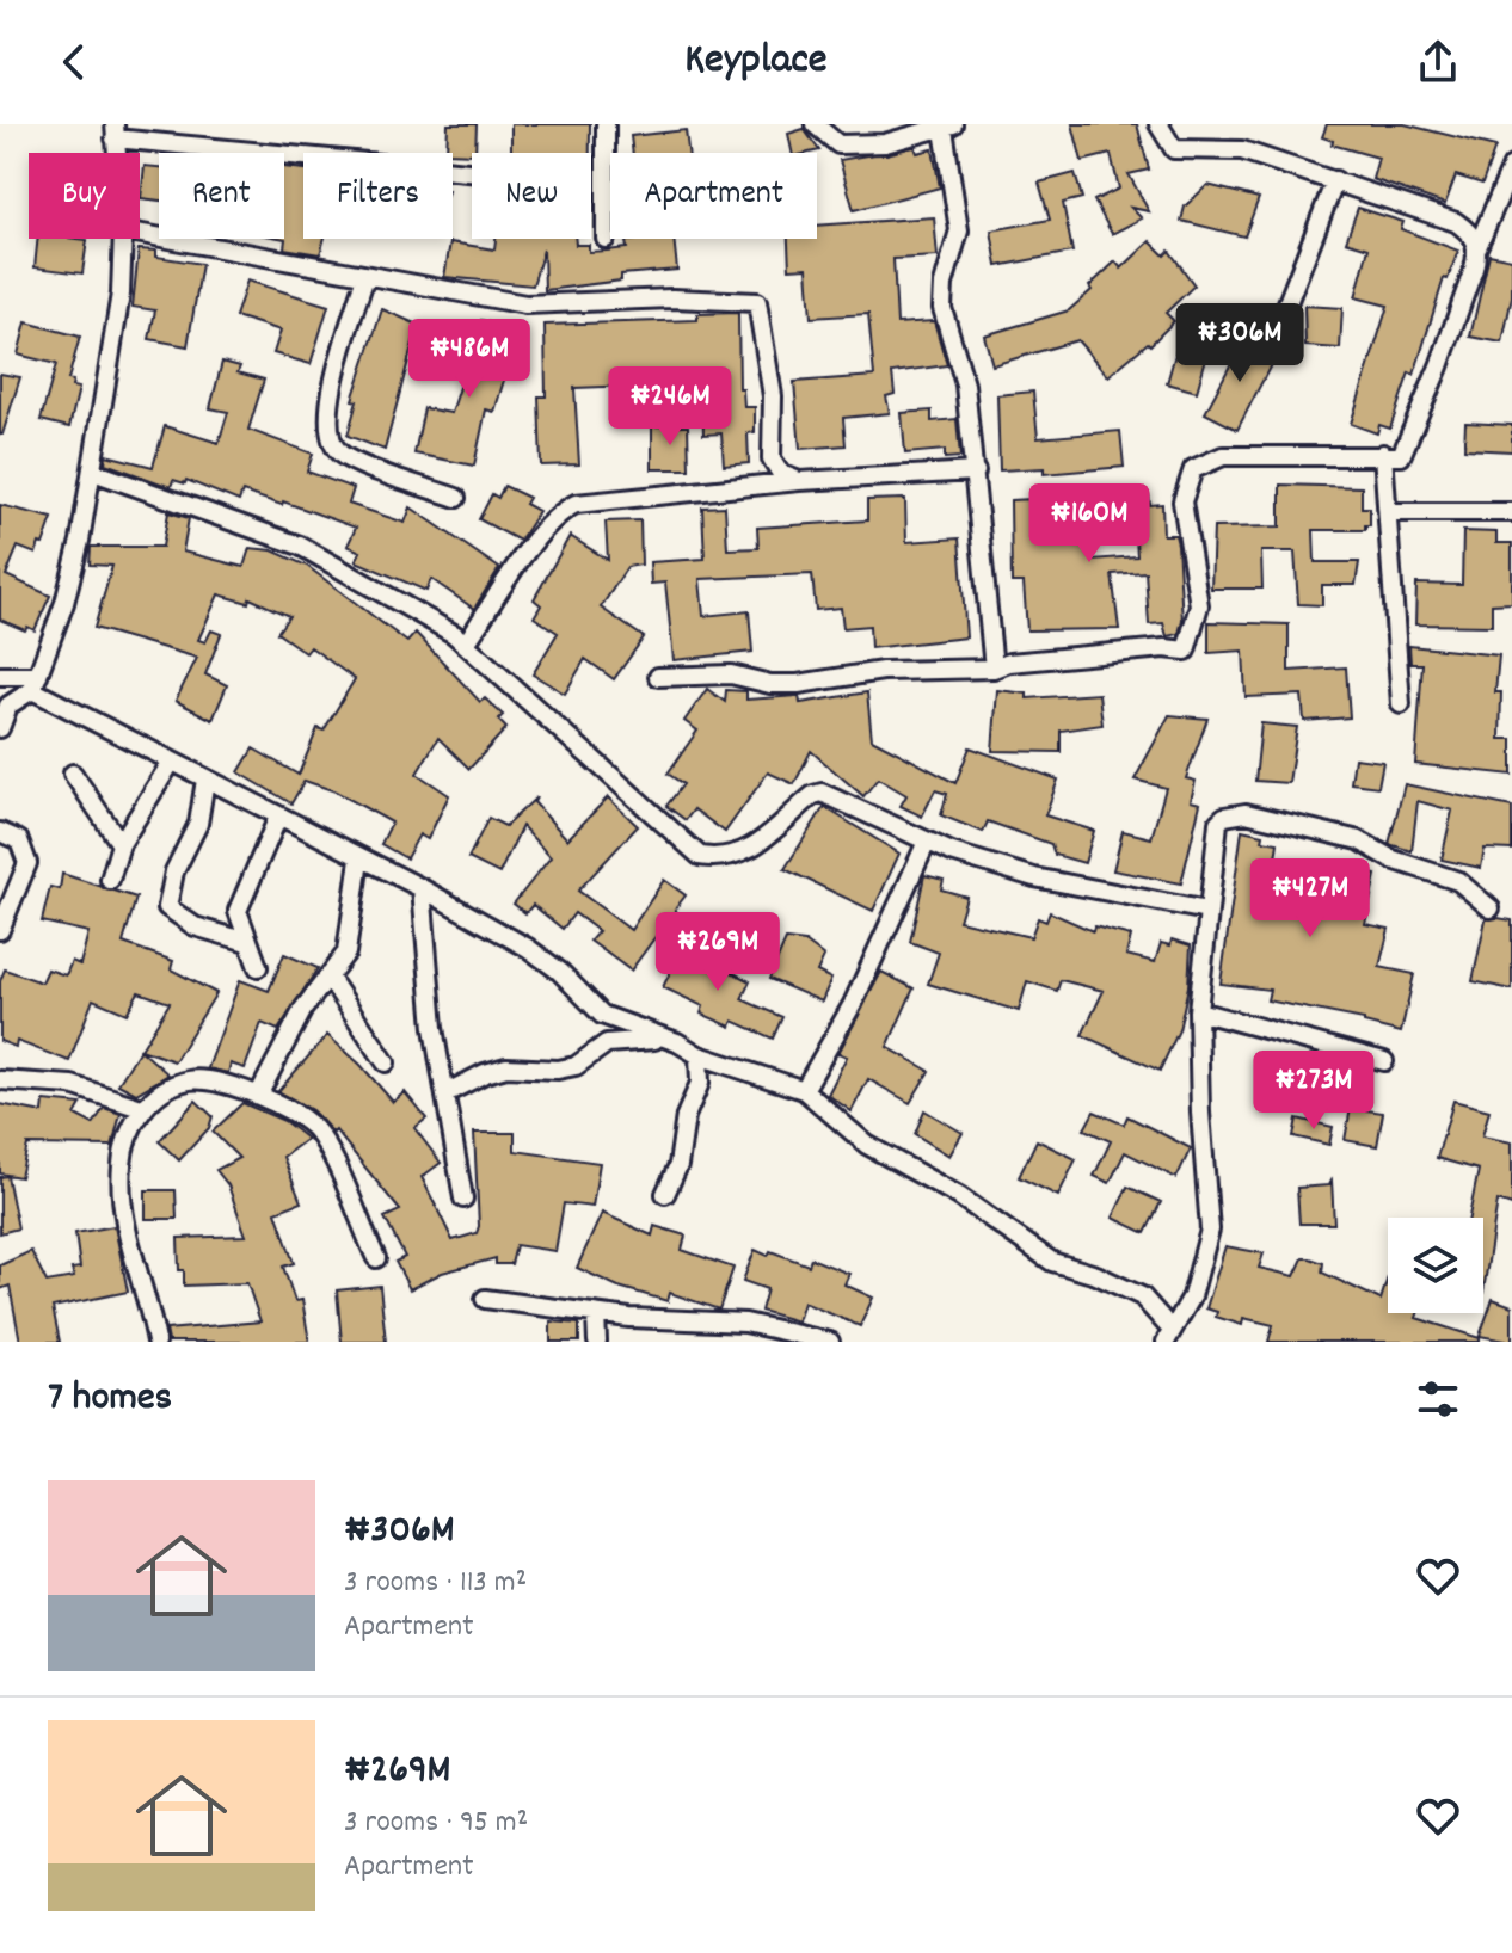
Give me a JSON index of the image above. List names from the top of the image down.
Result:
{
  "page": {
    "header": "Keyplace",
    "chip": [
      "Buy",
      "Rent",
      "Filters",
      "New",
      "Apartment"
    ],
    "price": [
      "₦306M",
      "₦486M",
      "₦246M",
      "₦160M",
      "₦427M",
      "₦269M",
      "₦273M"
    ],
    "heading": "7 homes",
    "list": [
      {
        "name": "₦306M",
        "note": "3 rooms · 113 m² · Apartment"
      },
      {
        "name": "₦269M",
        "note": "3 rooms · 95 m² · Apartment"
      }
    ]
  }
}
